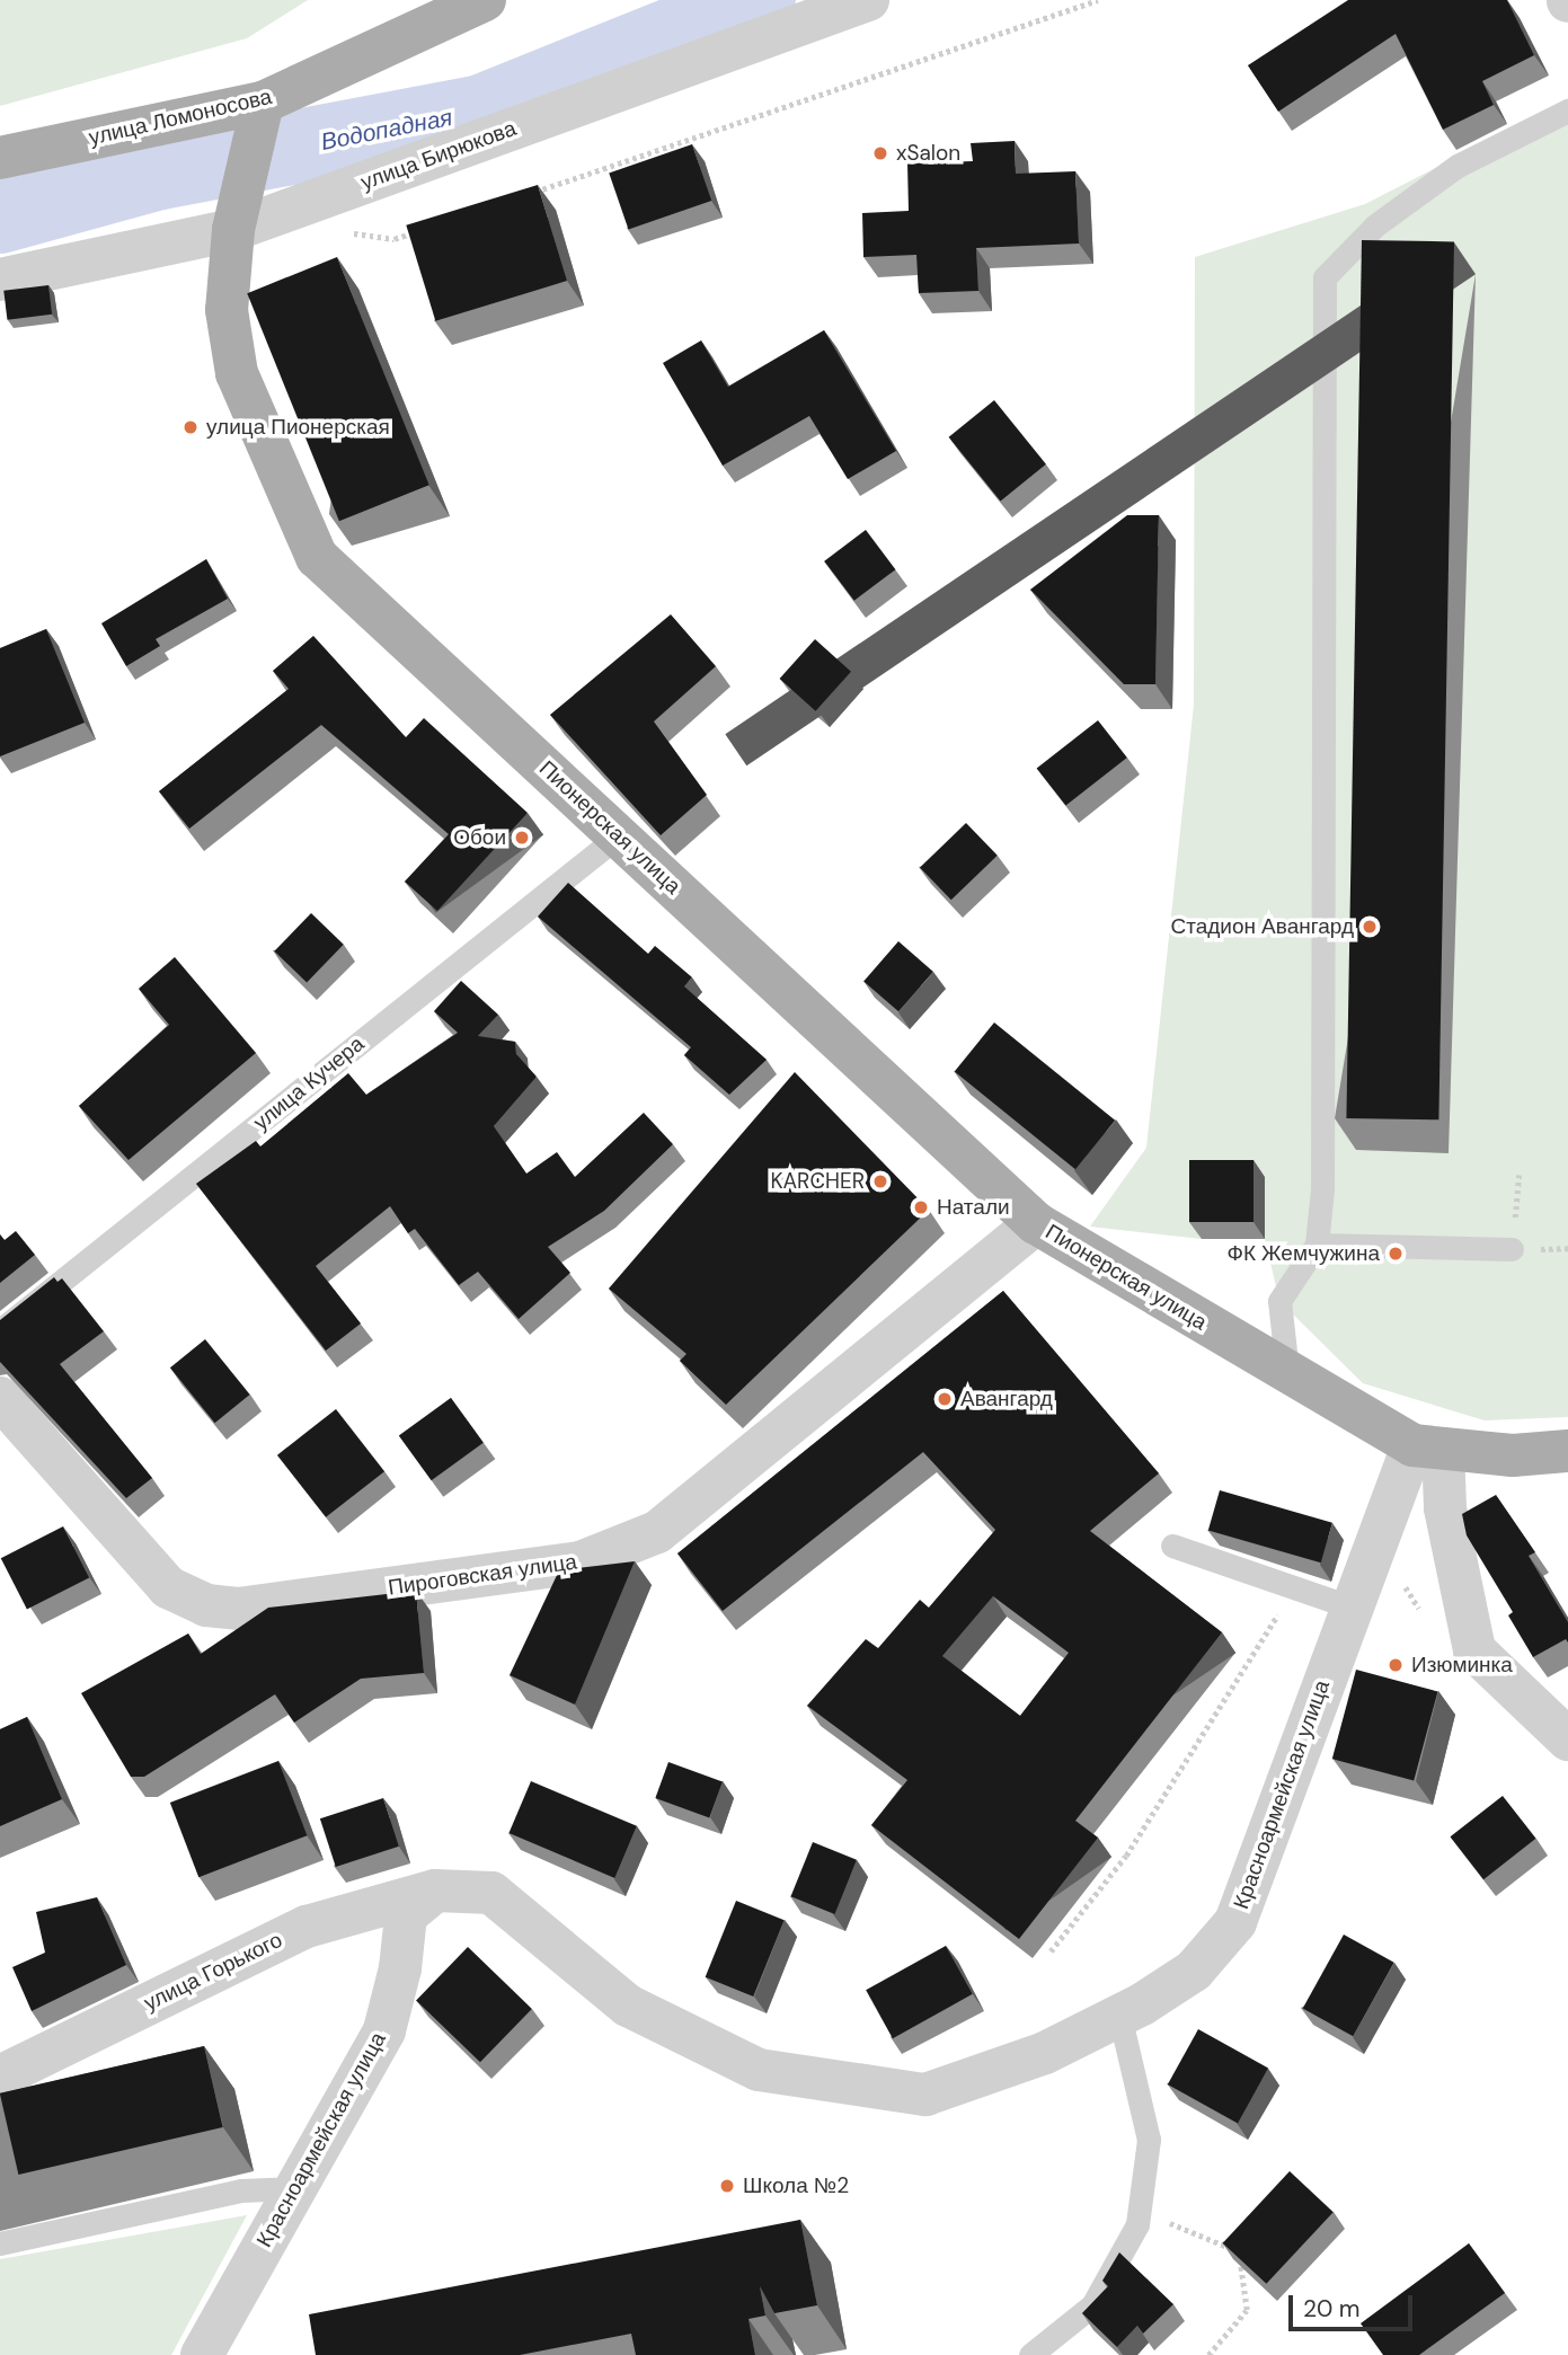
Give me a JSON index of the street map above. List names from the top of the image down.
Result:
{
  "streets": {
    "main road": ["улица Ломоносова", "Пионерская улица"],
    "street": [
      "улица Бирюкова",
      "Пироговская улица",
      "Красноармейская улица",
      "улица Горького"
    ],
    "lane": ["улица Кучера"]
  },
  "crossings": [
    ["улица Ломоносова", "Пионерская улица"],
    ["улица Бирюкова", "Пионерская улица"],
    ["Пионерская улица", "улица Кучера"],
    ["Пионерская улица", "Пироговская улица"],
    ["Пионерская улица", "Красноармейская улица"],
    ["Красноармейская улица", "улица Горького"]
  ],
  "water": ["Водопадная"],
  "places": [
    "xSalon",
    "улица Пионерская",
    "Обои",
    "Стадион Авангард",
    "KARCHER",
    "Натали",
    "ФК Жемчужина",
    "Авангард",
    "Изюминка",
    "Школа №2"
  ],
  "scale_bar": "20 m"
}
